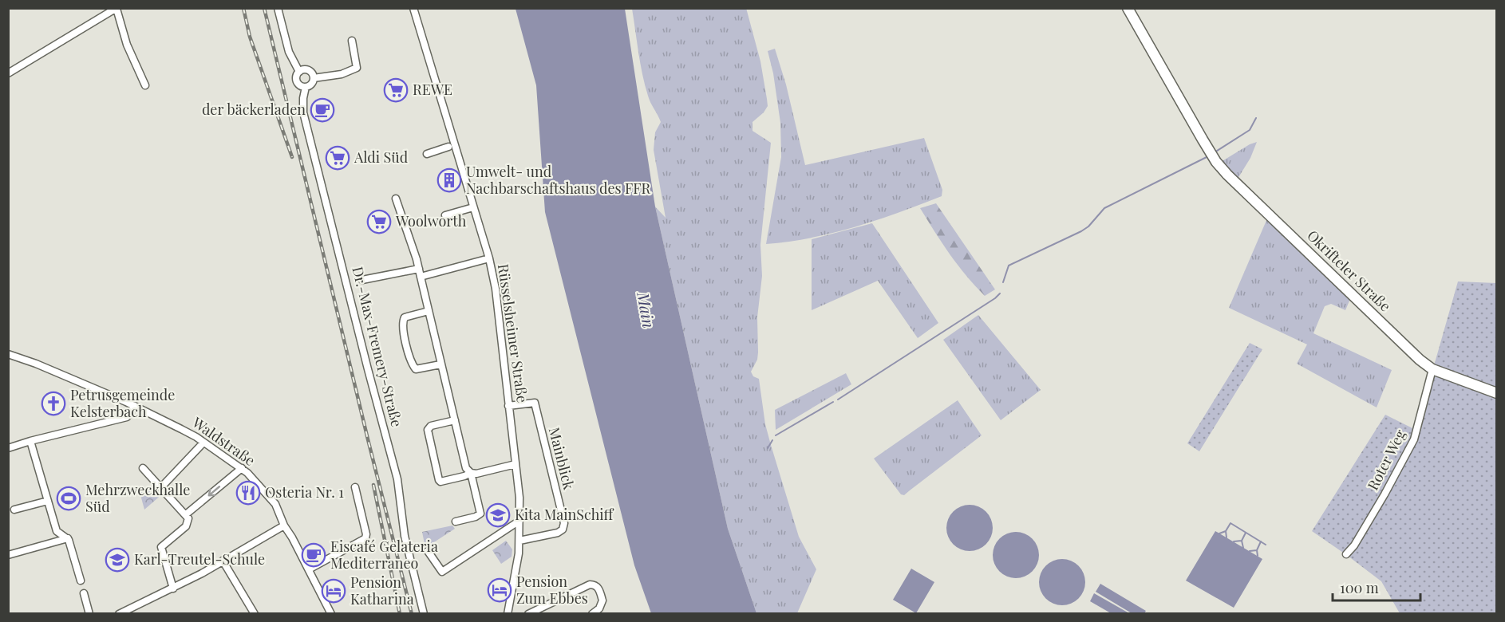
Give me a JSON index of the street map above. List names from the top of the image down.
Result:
{
  "streets": {
    "street": [
      "Okrifteler Straße",
      "Rüsselsheimer Straße",
      "Dr.-Max-Fremery-Straße",
      "Waldstraße",
      "Mainblick",
      "Roter Weg"
    ]
  },
  "crossings": [
    ["Okrifteler Straße", "Roter Weg"],
    ["Rüsselsheimer Straße", "Mainblick"]
  ],
  "water": ["Main"],
  "places": {
    "supermarket": ["REWE", "Aldi Süd", "Woolworth"],
    "cafe": ["der bäckerladen", "Eiscafé Gelateria Mediterraneo"],
    "building": ["Umwelt- und Nachbarschaftshaus des FFR"],
    "church": ["Petrusgemeinde Kelsterbach"],
    "restaurant": ["Osteria Nr. 1"],
    "sports": ["Mehrzweckhalle Süd"],
    "school or university": ["Kita MainSchiff", "Karl-Treutel-Schule"],
    "hotel": ["Pension Zum Ebbes", "Pension Katharina"]
  },
  "scale_bar": "100 m"
}
